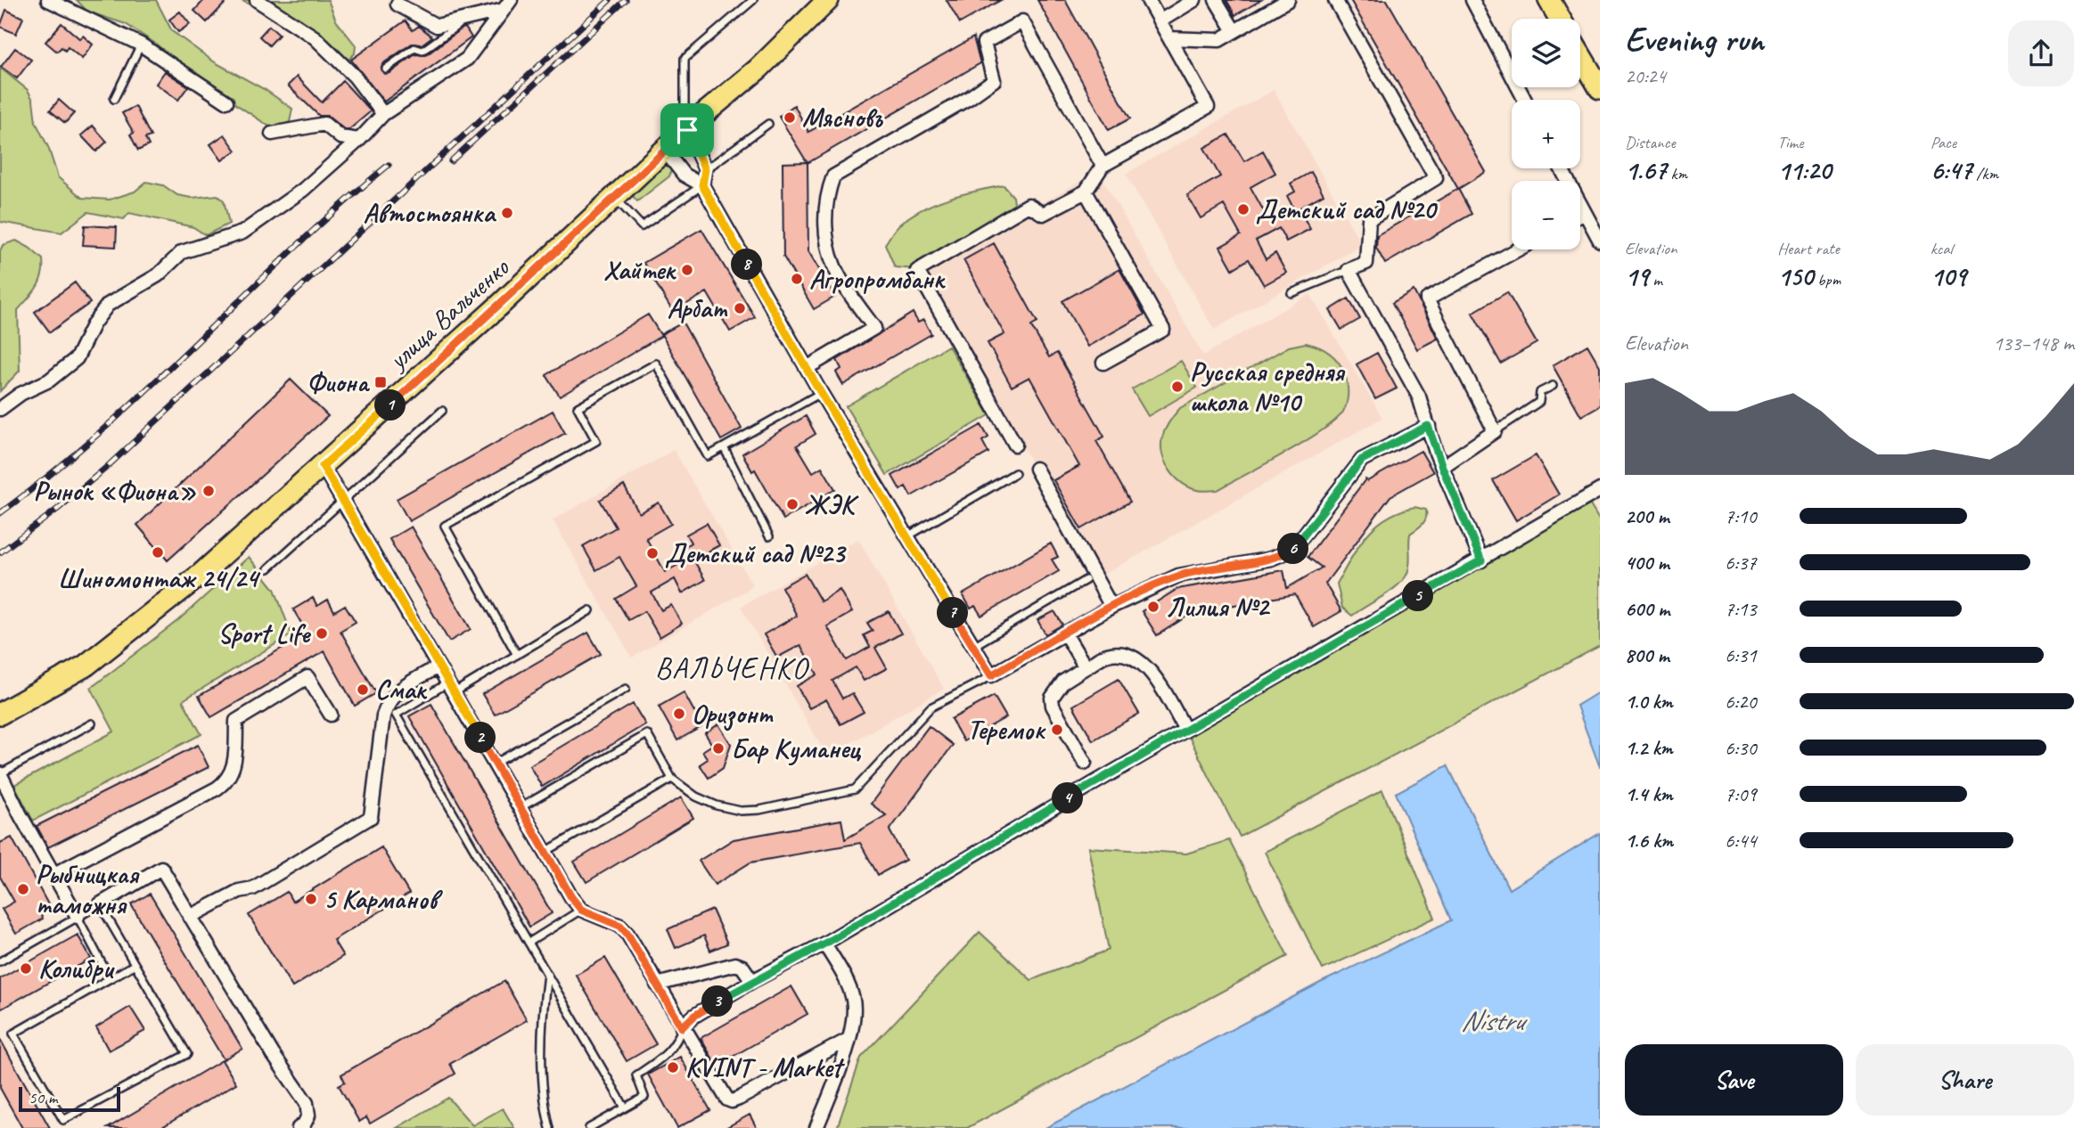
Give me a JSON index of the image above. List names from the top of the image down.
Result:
{
  "streets": {
    "main road": ["улица Вальченко"]
  },
  "districts": ["ВАЛЬЧЕНКО"],
  "water": ["Nistru"],
  "places": {
    "other": [
      "Мясновъ",
      "Детский сад №20",
      "Автостоянка",
      "Хайтек",
      "Агропромбанк",
      "Арбат",
      "Русская средняя школа №10",
      "Рынок «Фиона»",
      "ЖЭК",
      "Шиномонтаж 24/24",
      "Детский сад №23",
      "Лилия №2",
      "Sport Life",
      "Смак",
      "Оризонт",
      "Теремок",
      "Бар Куманец",
      "Рыбницкая таможня",
      "5 Карманов",
      "Колибри",
      "KVINT - Market"
    ],
    "transit": ["Фиона"]
  },
  "scale_bar": "50 m",
  "page": {
    "heading": ["Evening run", "20:24"],
    "map_buttons": ["+", "−"],
    "stats": [
      ["Distance", "1.67 km"],
      ["Time", "11:20"],
      ["Pace", "6:47 /km"],
      ["Elevation", "19 m"],
      ["Heart rate", "150 bpm"],
      ["kcal", "109"]
    ],
    "pins": [
      "8",
      "1",
      "6",
      "5",
      "7",
      "2",
      "4",
      "3"
    ],
    "chart": ["Elevation", "133–148 m"],
    "list": [
      {
        "name": "200 m",
        "note": "7:10"
      },
      {
        "name": "400 m",
        "note": "6:37"
      },
      {
        "name": "600 m",
        "note": "7:13"
      },
      {
        "name": "800 m",
        "note": "6:31"
      },
      {
        "name": "1.0 km",
        "note": "6:20"
      },
      {
        "name": "1.2 km",
        "note": "6:30"
      },
      {
        "name": "1.4 km",
        "note": "7:09"
      },
      {
        "name": "1.6 km",
        "note": "6:44"
      }
    ],
    "buttons": ["Save", "Share"],
    "scale": "50 m"
  }
}
